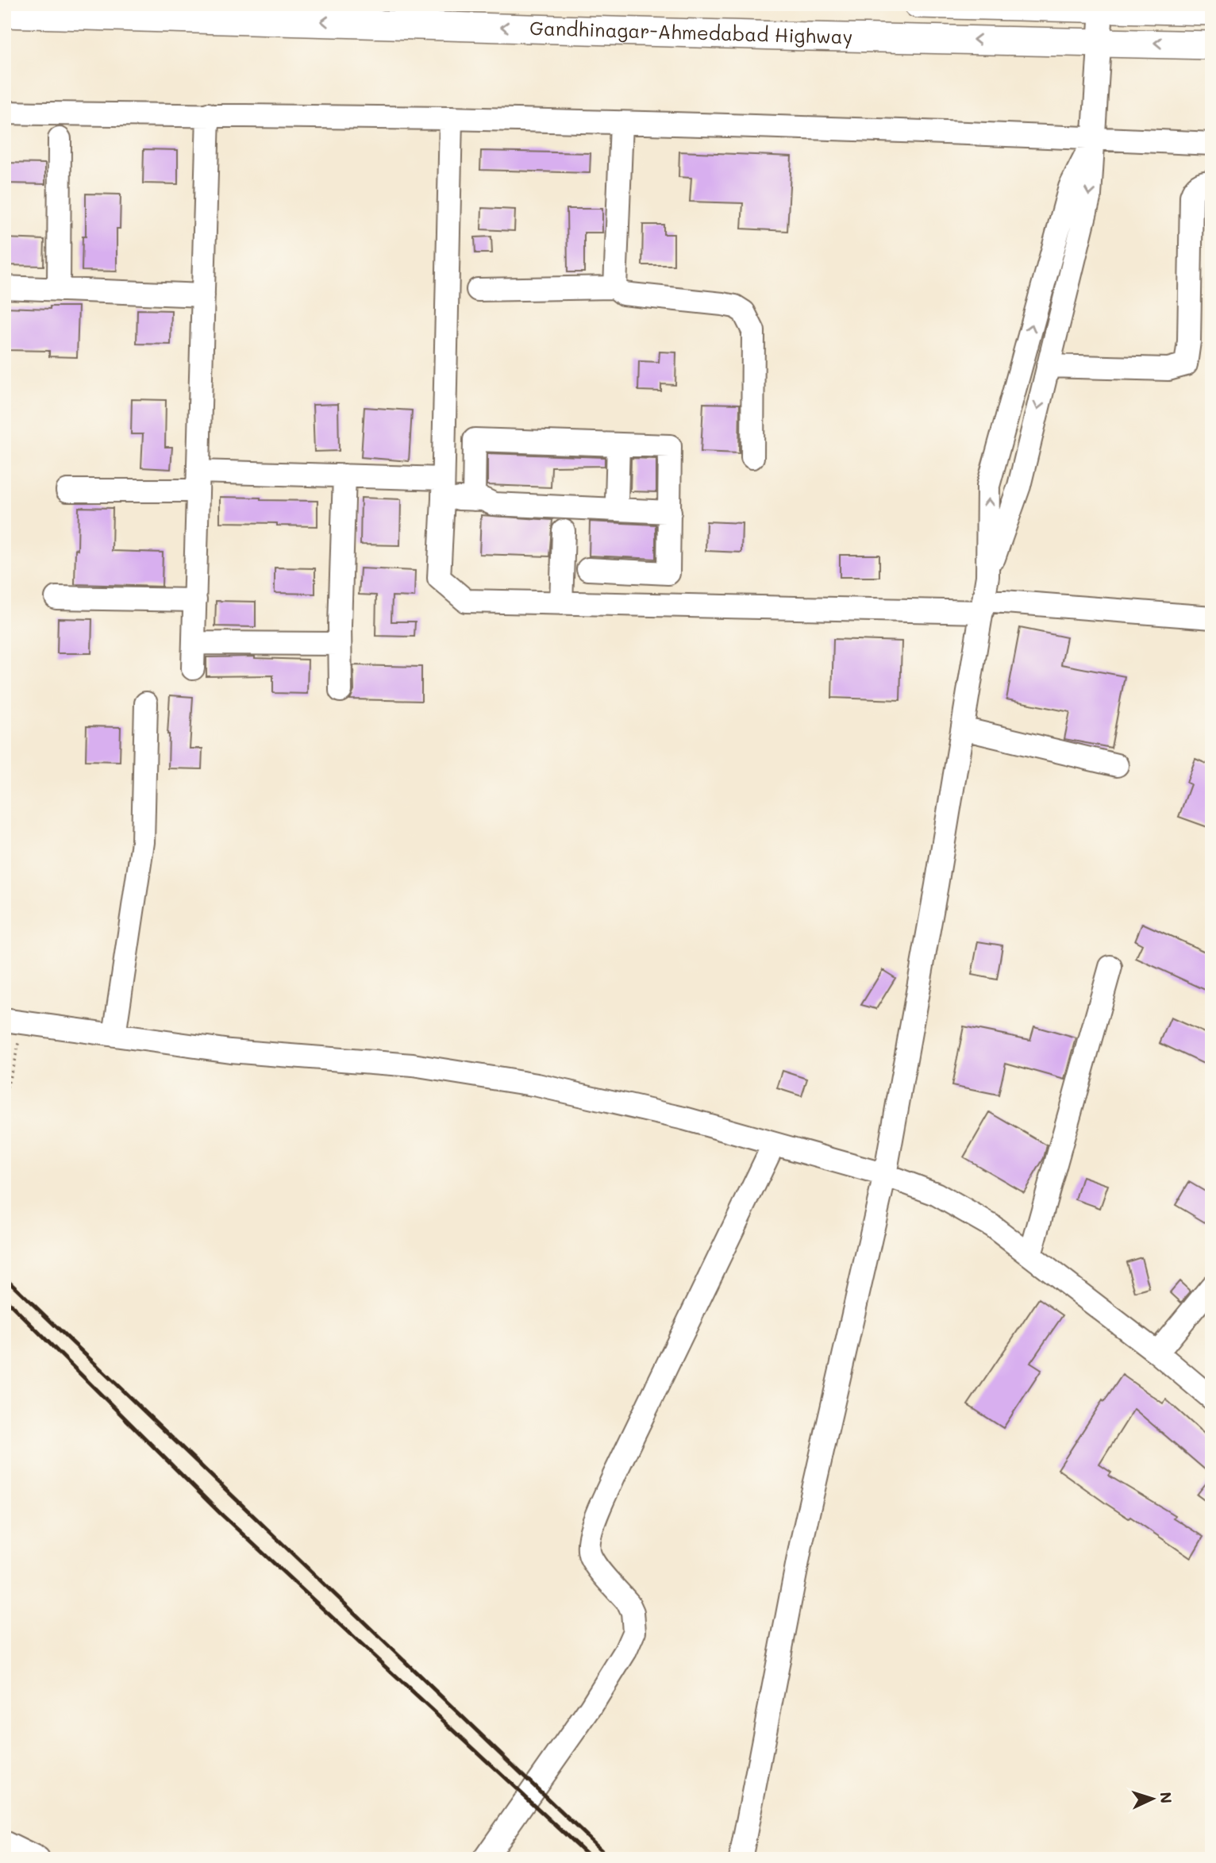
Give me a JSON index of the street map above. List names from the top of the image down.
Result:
{
  "streets": {
    "main road": ["Gandhinagar-Ahmedabad Highway"]
  },
  "one_way": ["Gandhinagar-Ahmedabad Highway"],
  "north": "right"
}
